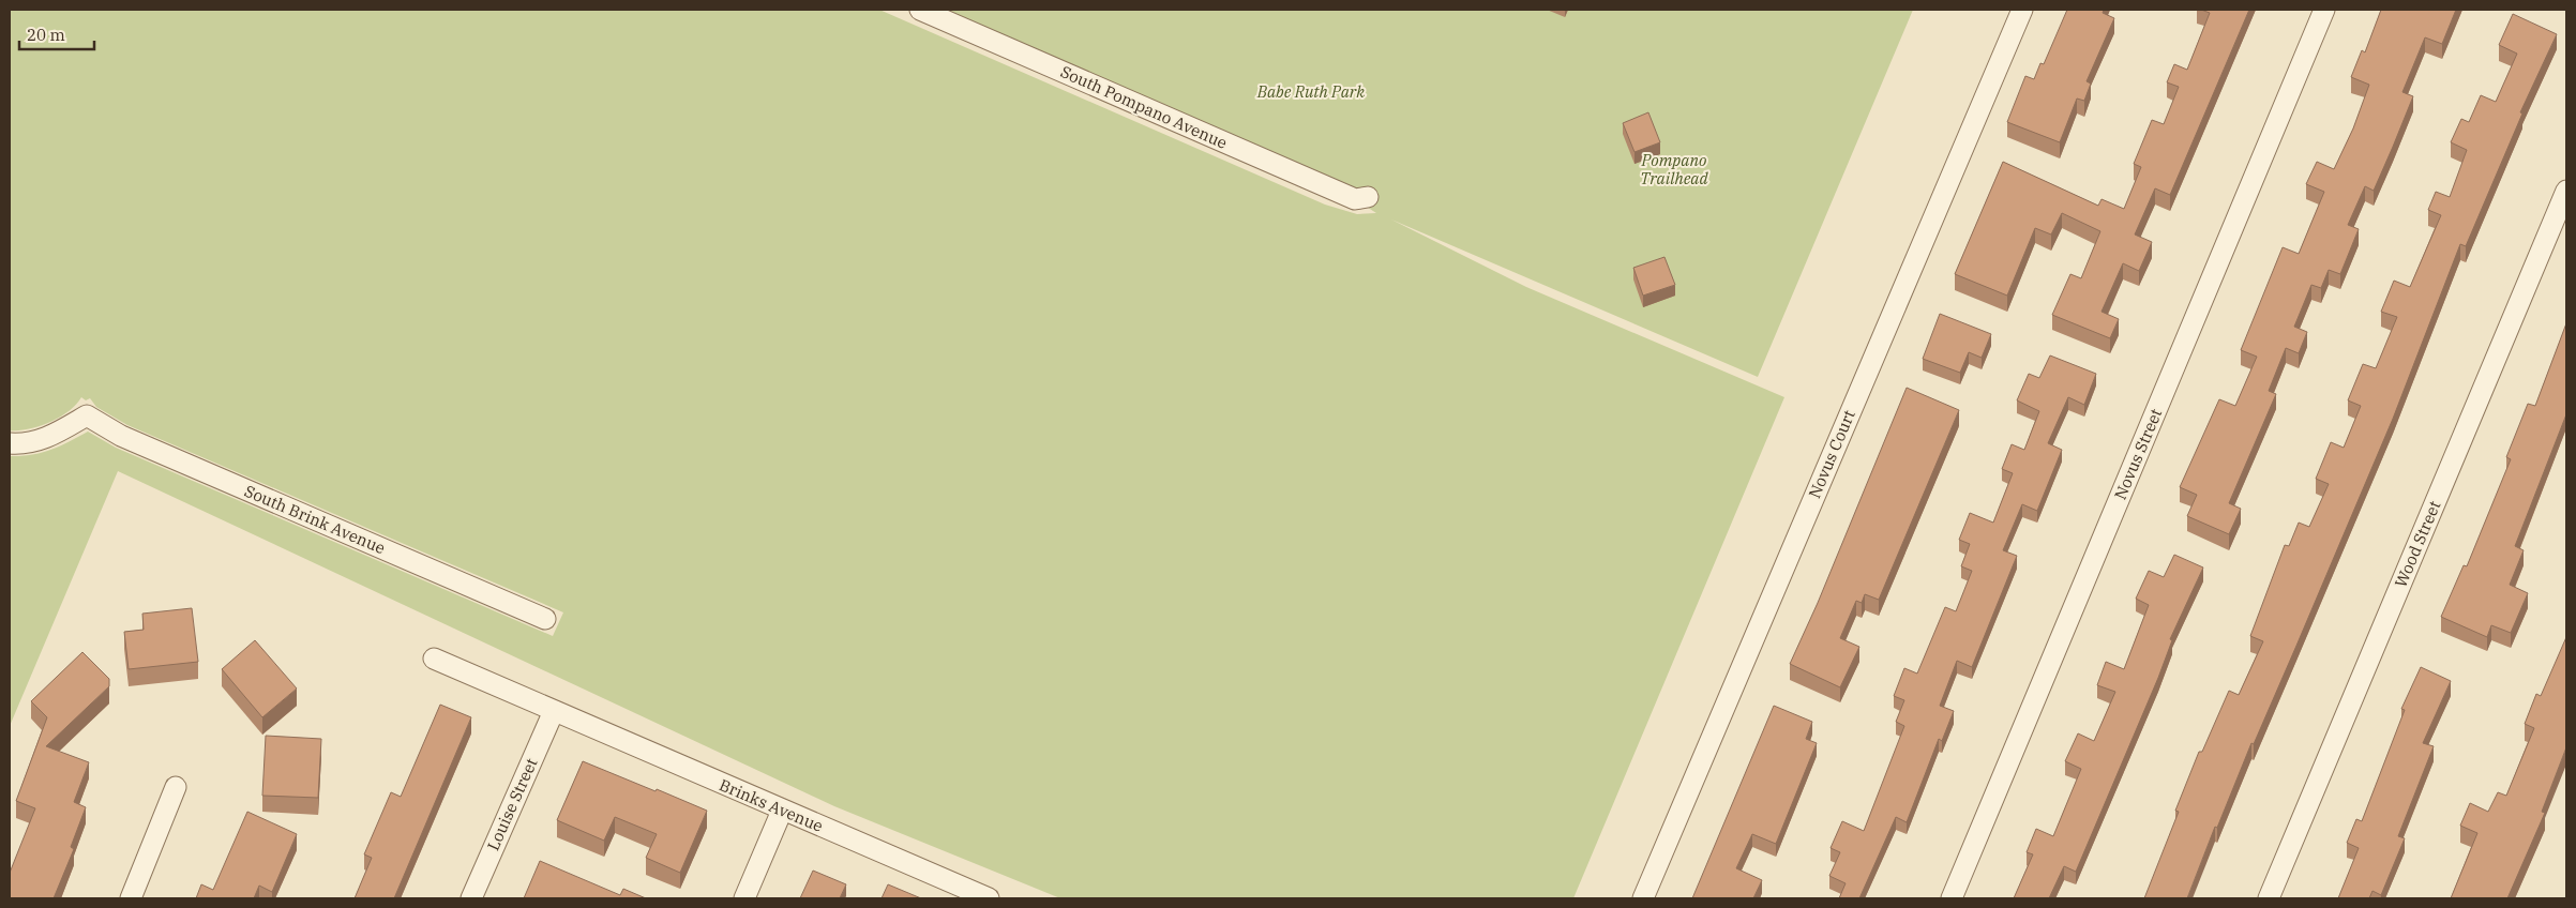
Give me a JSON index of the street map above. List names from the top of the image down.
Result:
{
  "streets": {
    "street": [
      "South Pompano Avenue",
      "Novus Court",
      "Novus Street",
      "South Brink Avenue",
      "Wood Street",
      "Louise Street",
      "Brinks Avenue"
    ]
  },
  "crossings": [
    ["Louise Street", "Brinks Avenue"]
  ],
  "parks": ["Babe Ruth Park", "Pompano Trailhead"],
  "scale_bar": "20 m"
}
